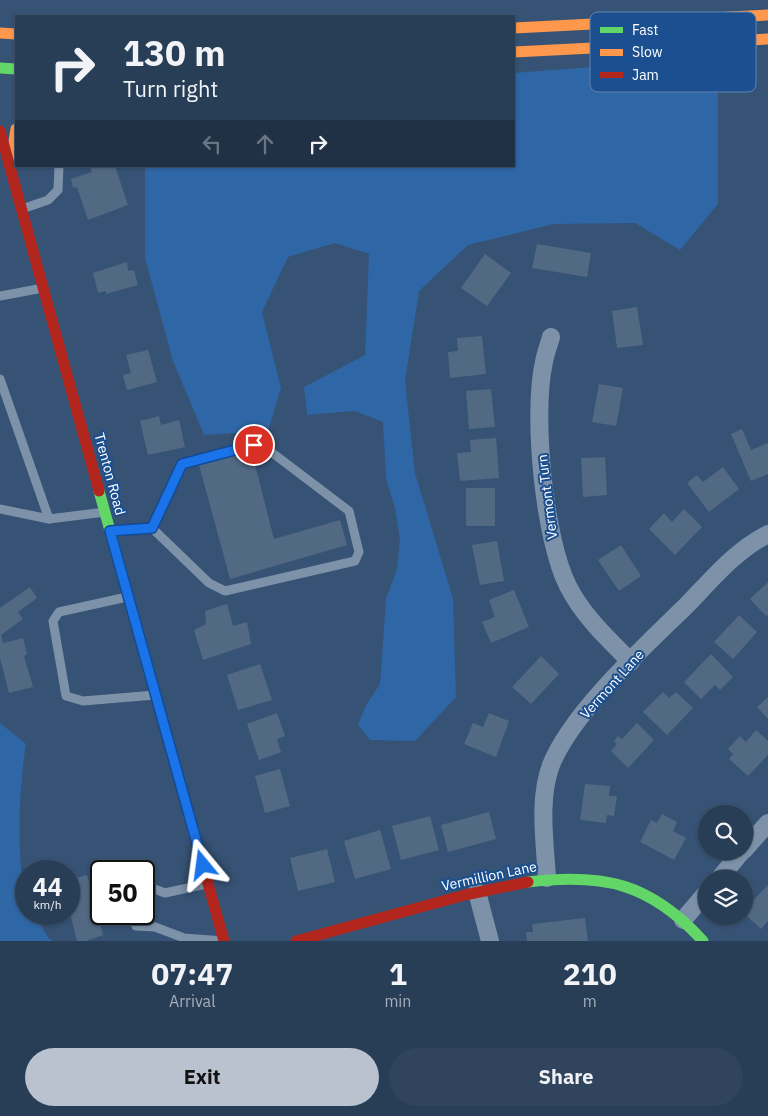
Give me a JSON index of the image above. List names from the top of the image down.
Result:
{
  "streets": {
    "main road": ["Trenton Road", "Vermillion Lane"],
    "street": ["Vermont Turn", "Vermont Lane"]
  },
  "crossings": [
    ["Vermont Turn", "Vermont Lane"],
    ["Vermont Lane", "Vermillion Lane"]
  ],
  "legend": ["Fast", "Slow", "Jam"],
  "page": {
    "turn": ["130 m", "Turn right"],
    "speed": "44 km/h",
    "limit": "50",
    "eta": [
      "07:47",
      "Arrival",
      "1",
      "min",
      "210",
      "m"
    ],
    "buttons": ["Exit", "Share"]
  }
}
